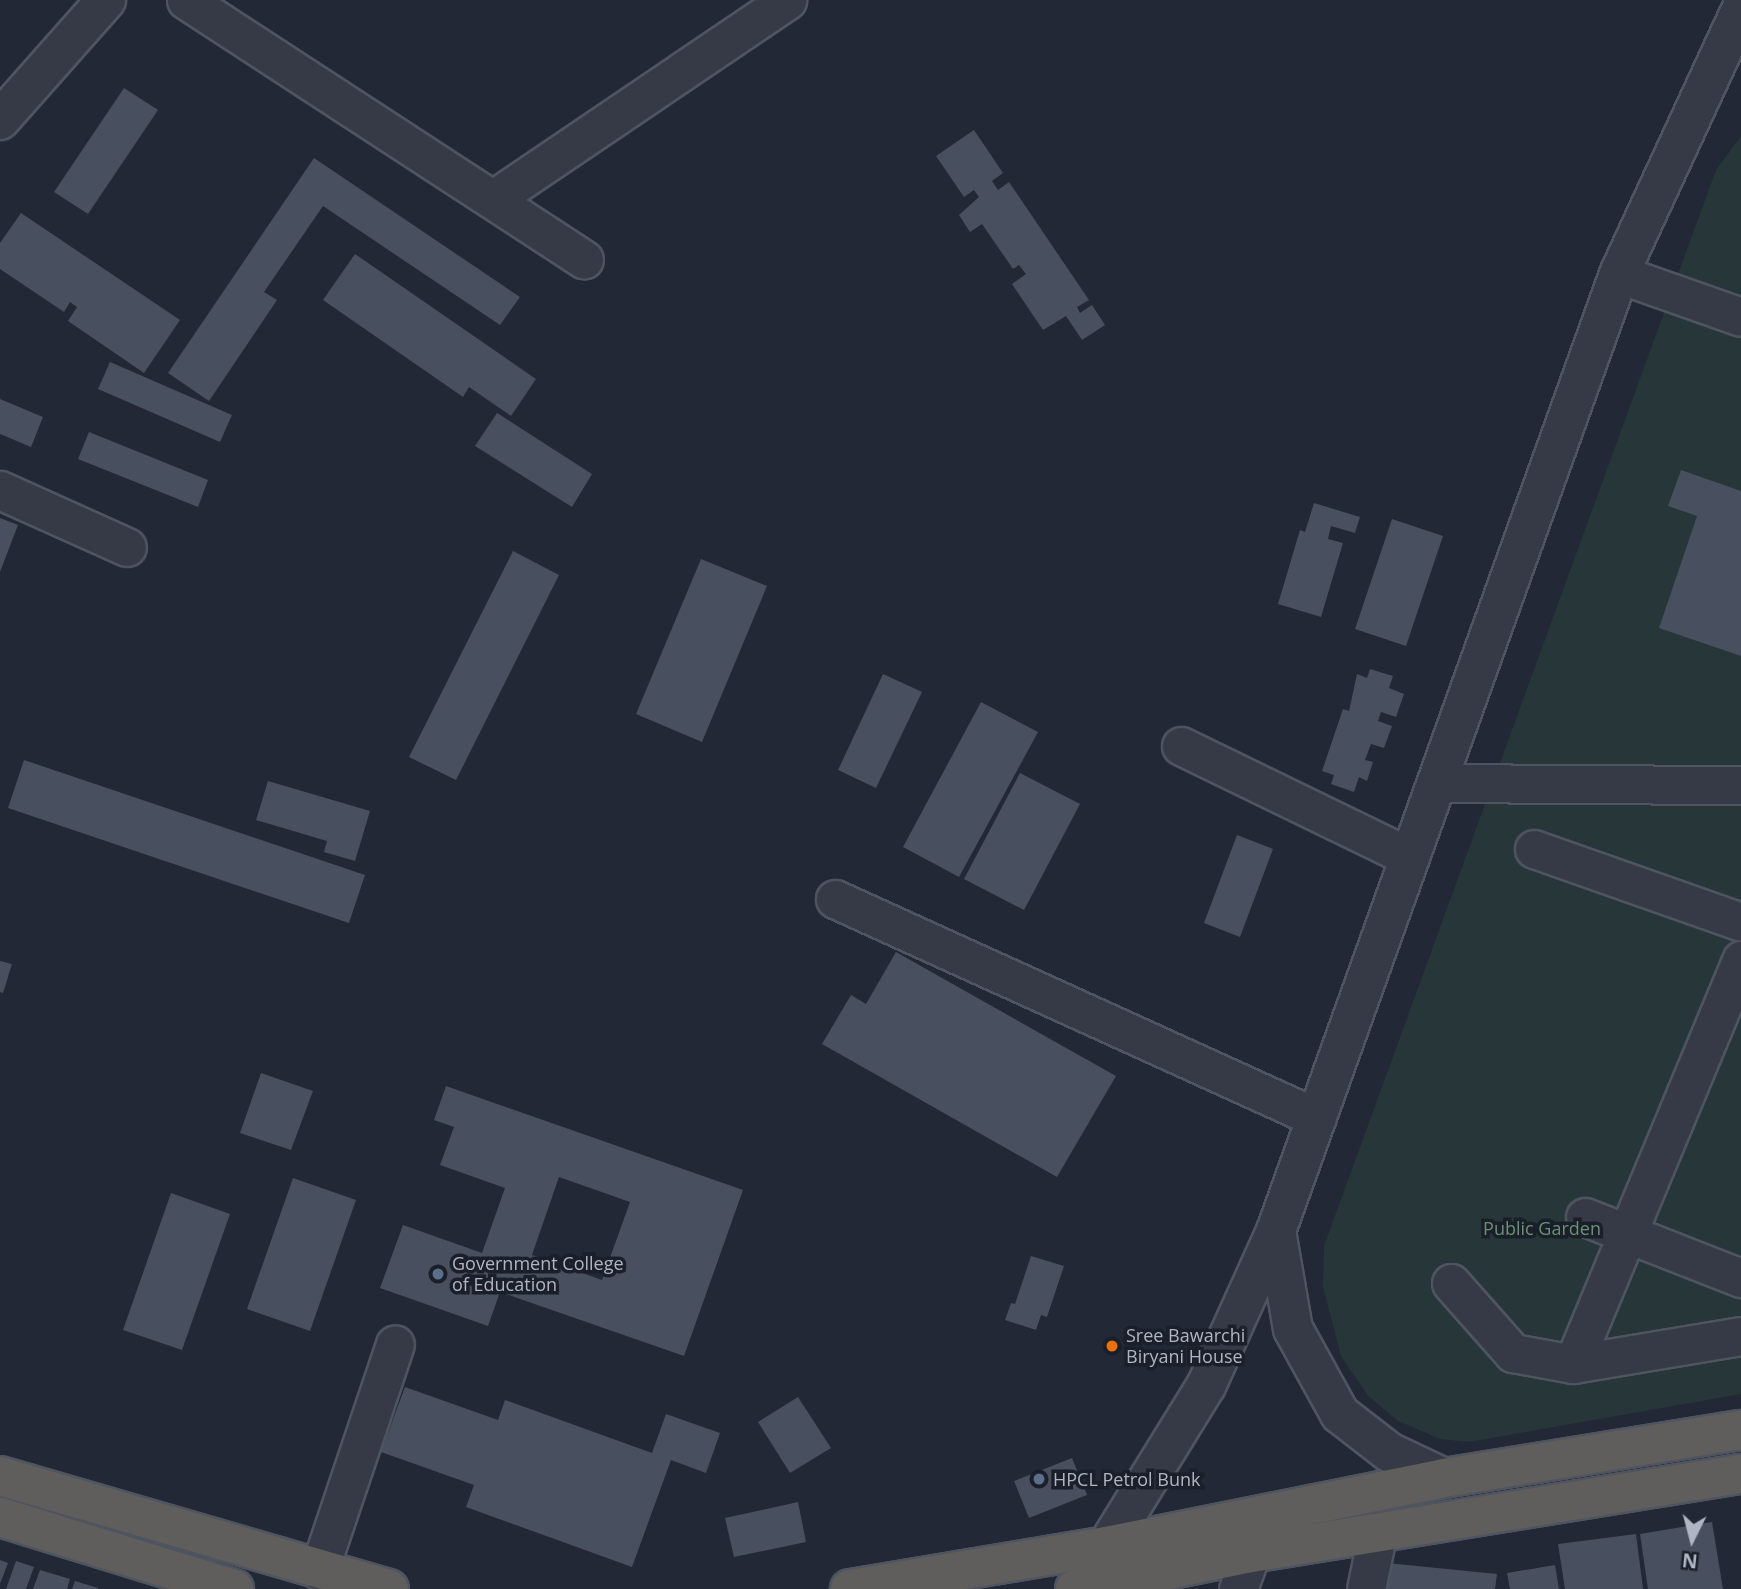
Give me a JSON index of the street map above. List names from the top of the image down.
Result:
{
  "parks": ["Public Garden"],
  "places": ["Government College of Education", "Sree Bawarchi Biryani House", "HPCL Petrol Bunk"],
  "north": "bottom"
}
